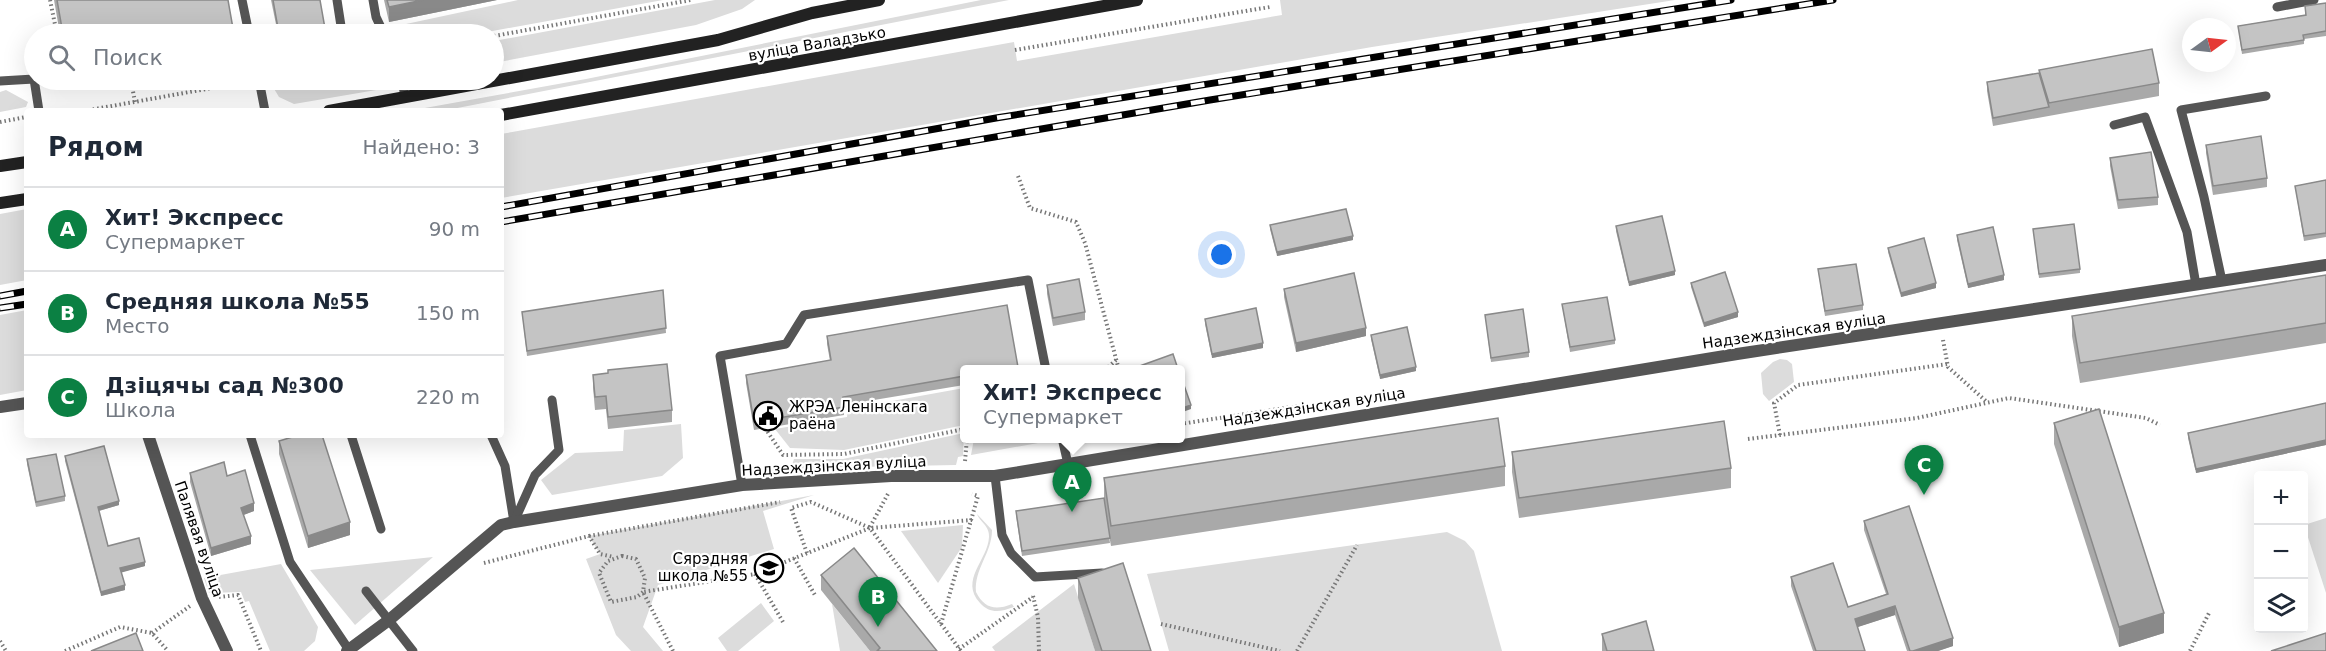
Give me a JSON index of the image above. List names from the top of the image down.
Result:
{
  "streets": {
    "main road": ["вуліца Валадзько"],
    "street": ["Надзеждзінская вуліца", "Палявая вуліца"]
  },
  "places": {
    "public building": ["ЖРЭА Ленінскага раёна"],
    "school or university": ["Сярэдняя школа №55"]
  },
  "north": "right",
  "page": {
    "search": "Поиск",
    "heading": ["Рядом", "Найдено: 3"],
    "list": [
      {
        "mark": "A",
        "name": "Хит! Экспресс",
        "note": "Супермаркет",
        "value": "90 m"
      },
      {
        "mark": "B",
        "name": "Средняя школа №55",
        "note": "Место",
        "value": "150 m"
      },
      {
        "mark": "C",
        "name": "Дзіцячы сад №300",
        "note": "Школа",
        "value": "220 m"
      }
    ],
    "popup": ["Хит! Экспресс", "Супермаркет"],
    "pins": ["C", "A", "B"],
    "map_buttons": ["+", "−"]
  }
}
